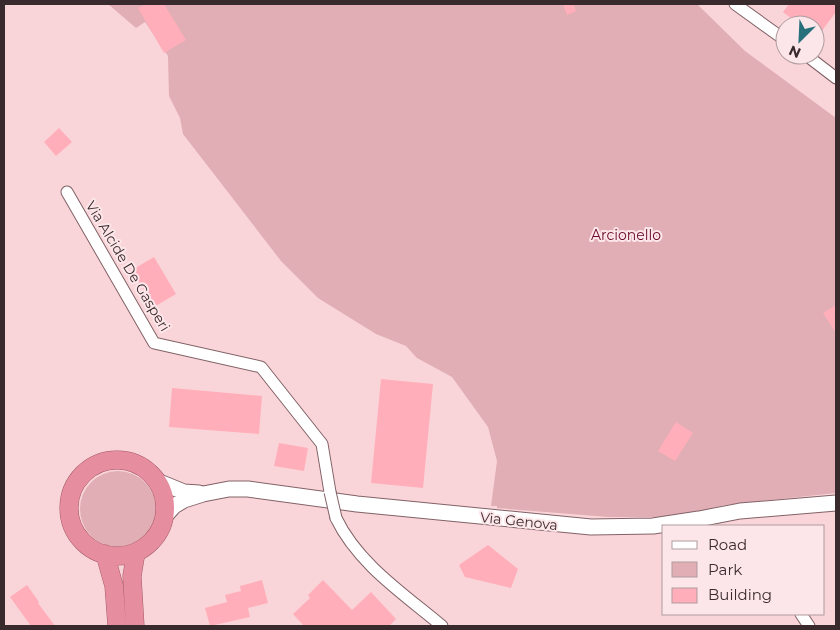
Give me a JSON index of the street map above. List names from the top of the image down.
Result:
{
  "streets": {
    "highway": ["Via Genova"],
    "street": ["Via Alcide De Gasperi"]
  },
  "parks": ["Arcionello"],
  "legend": ["Road", "Park", "Building"],
  "north": "bottom left"
}
